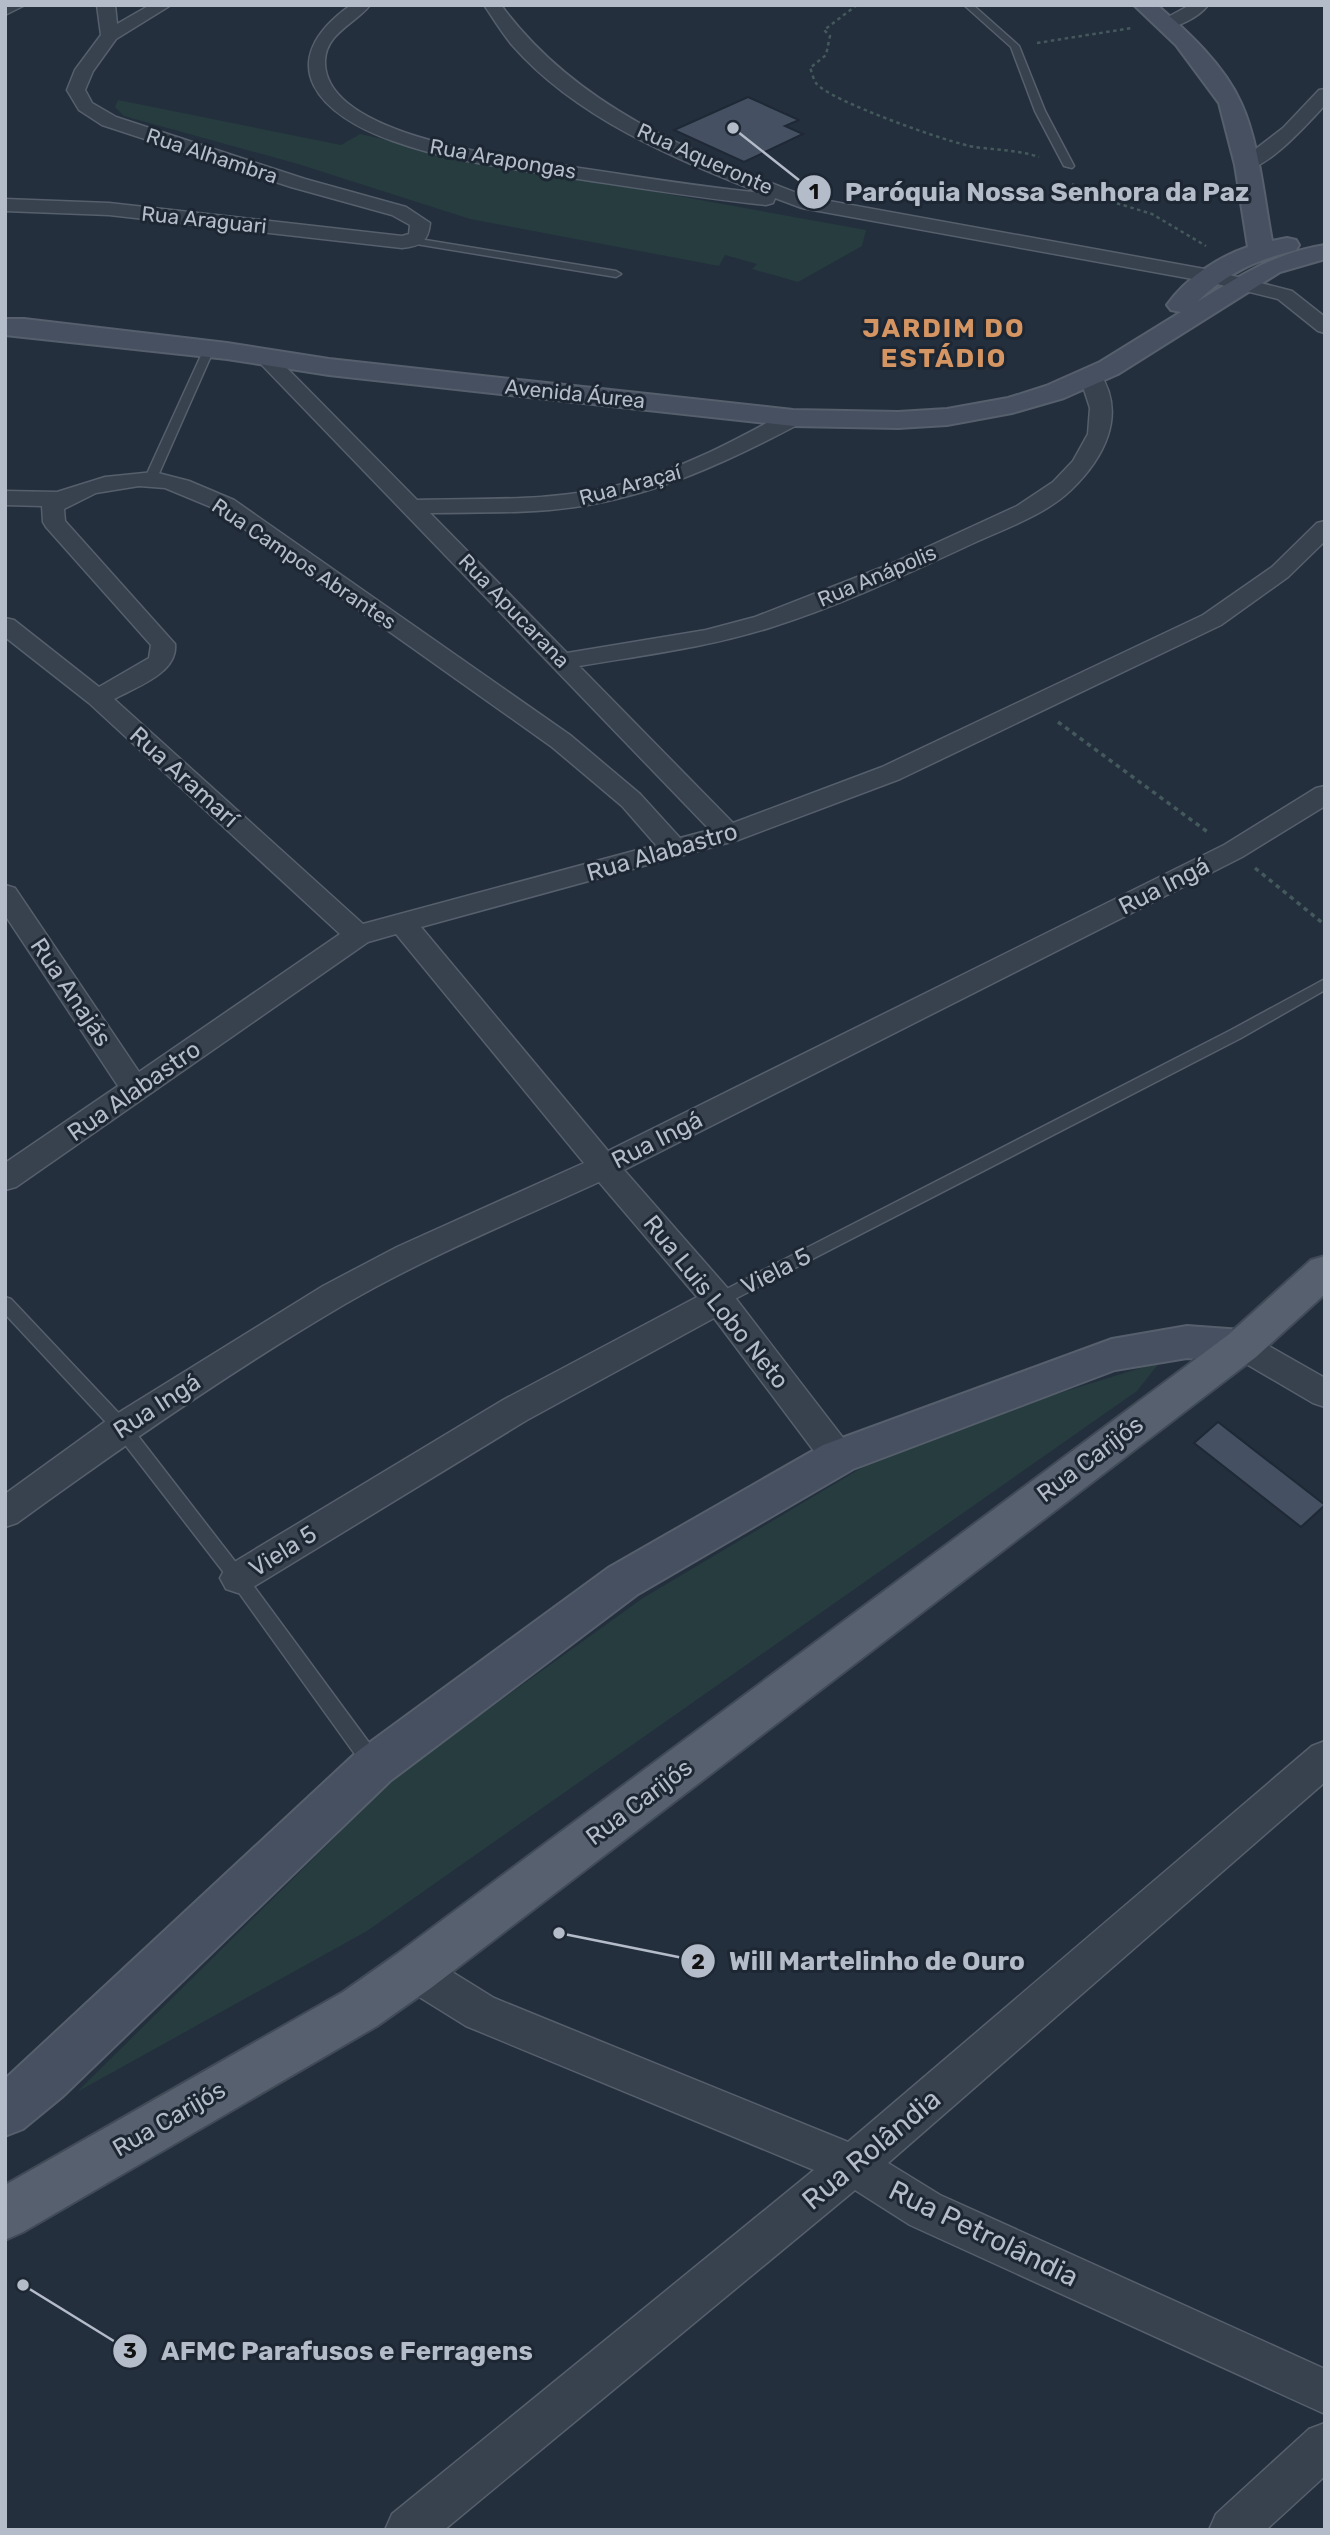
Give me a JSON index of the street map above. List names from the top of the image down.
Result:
{
  "streets": {
    "main road": ["Rua Carijós"],
    "street": [
      "Rua Alhambra",
      "Rua Arapongas",
      "Rua Aqueronte",
      "Rua Araguari",
      "Avenida Áurea",
      "Rua Araçaí",
      "Rua Campos Abrantes",
      "Rua Anápolis",
      "Rua Apucarana",
      "Rua Aramarí",
      "Rua Alabastro",
      "Rua Ingá",
      "Rua Anajás",
      "Viela 5",
      "Rua Luis Lobo Neto",
      "Rua Rolândia",
      "Rua Petrolândia"
    ]
  },
  "crossings": [
    ["Rua Alhambra", "Rua Araguari"],
    ["Rua Arapongas", "Rua Aqueronte"],
    ["Rua Aqueronte", "Avenida Áurea"],
    ["Avenida Áurea", "Rua Araçaí"],
    ["Avenida Áurea", "Rua Anápolis"],
    ["Avenida Áurea", "Rua Apucarana"],
    ["Rua Araçaí", "Rua Apucarana"],
    ["Rua Campos Abrantes", "Rua Alabastro"],
    ["Rua Anápolis", "Rua Apucarana"],
    ["Rua Apucarana", "Rua Alabastro"],
    ["Rua Aramarí", "Rua Alabastro"],
    ["Rua Alabastro", "Rua Anajás"],
    ["Rua Alabastro", "Rua Luis Lobo Neto"],
    ["Rua Ingá", "Rua Luis Lobo Neto"],
    ["Viela 5", "Rua Luis Lobo Neto"],
    ["Rua Carijós", "Rua Petrolândia"],
    ["Rua Rolândia", "Rua Petrolândia"]
  ],
  "districts": ["JARDIM DO ESTÁDIO"],
  "places": ["Paróquia Nossa Senhora da Paz", "Will Martelinho de Ouro", "AFMC Parafusos e Ferragens"]
}
